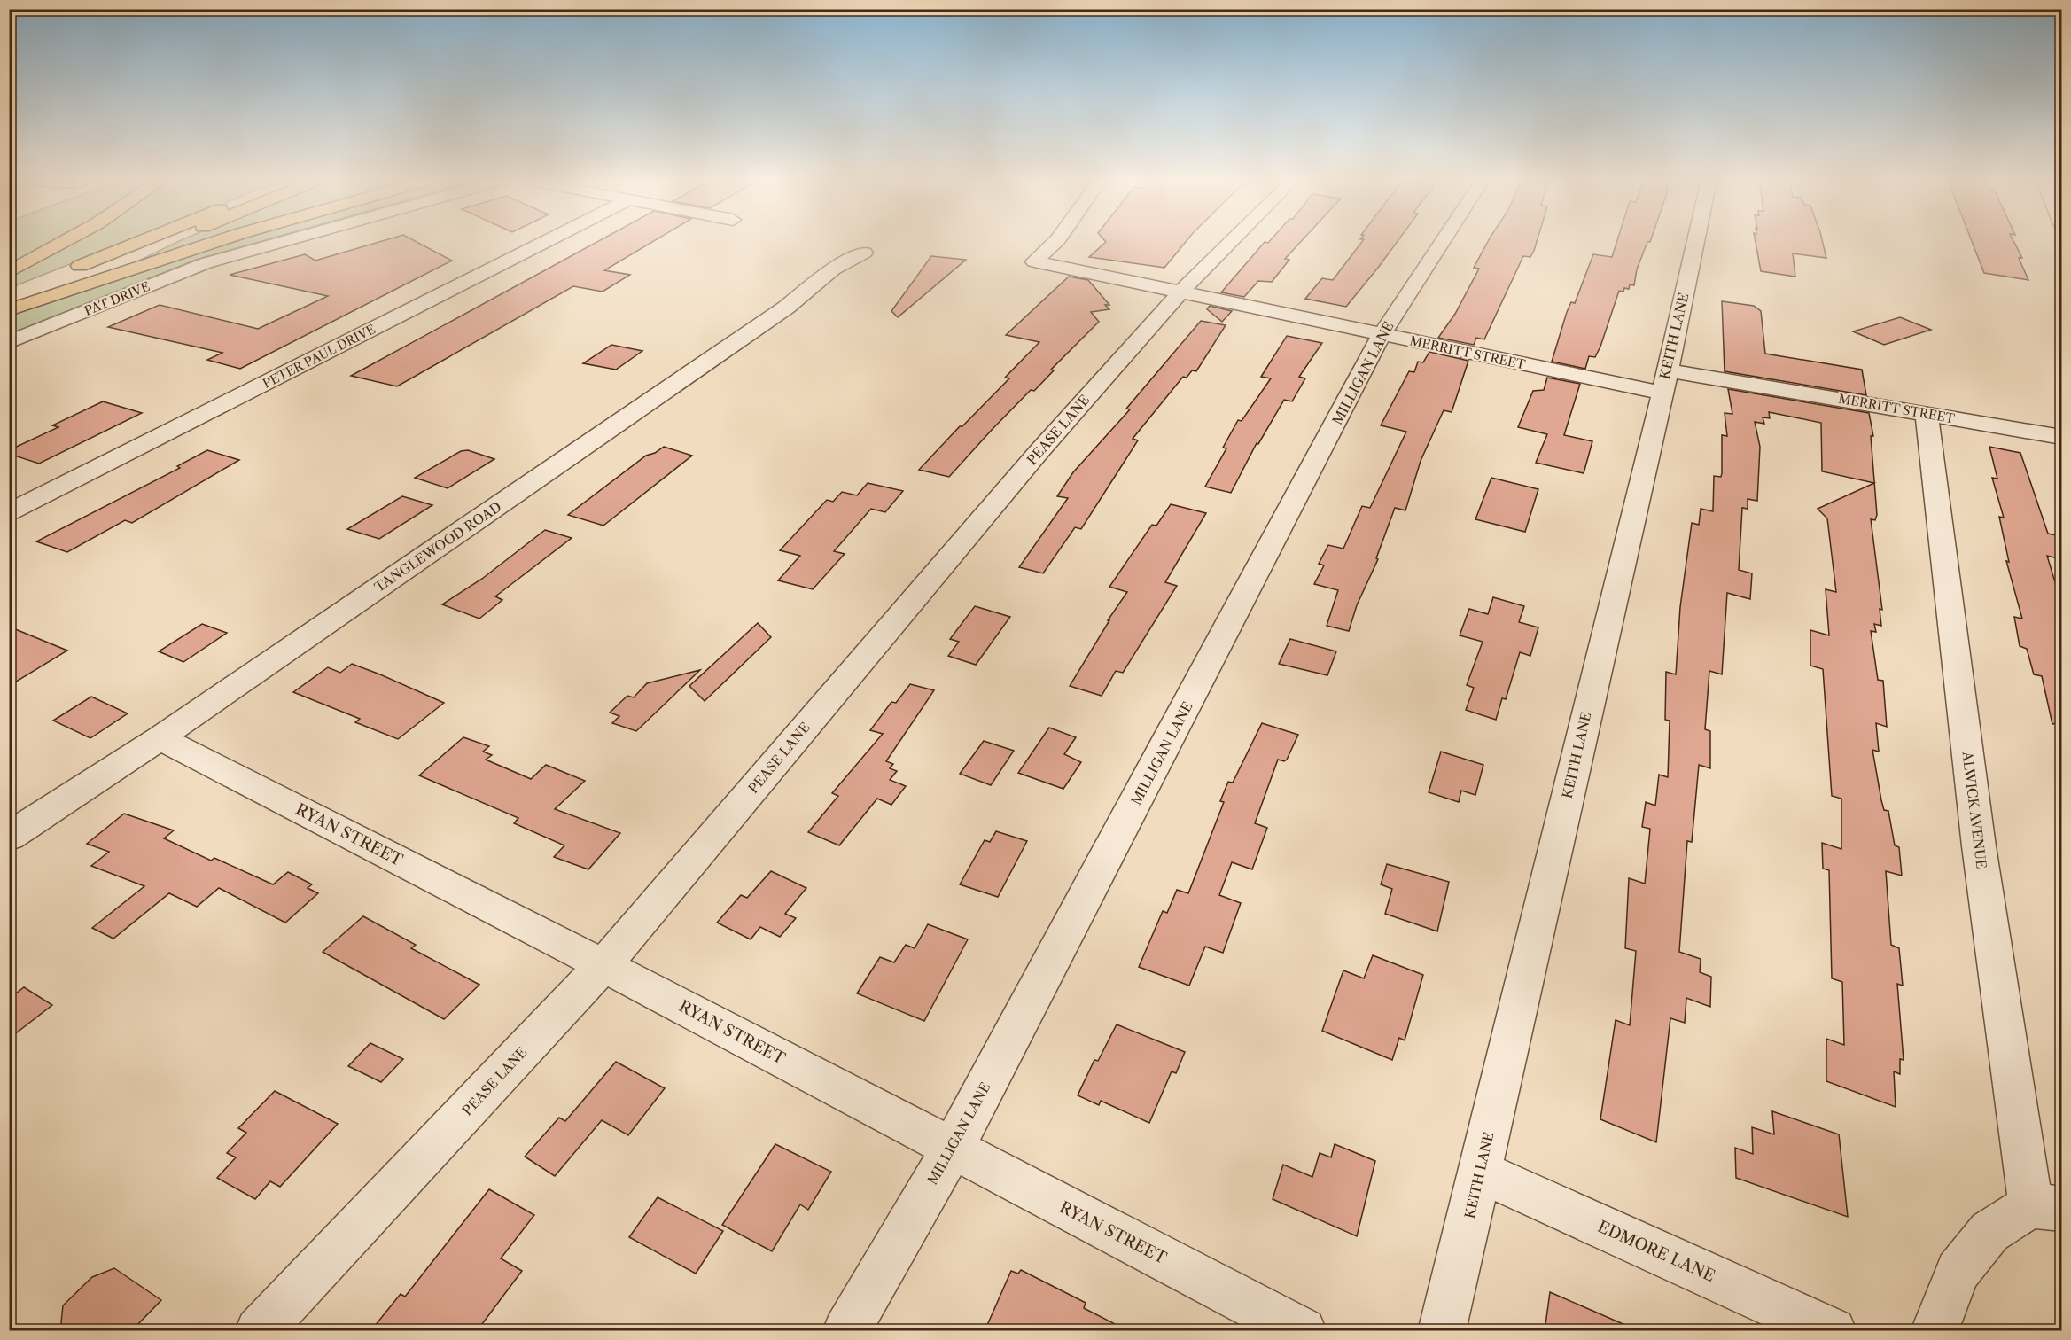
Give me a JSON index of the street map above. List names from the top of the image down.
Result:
{
  "streets": {
    "street": [
      "PAT DRIVE",
      "KEITH LANE",
      "MERRITT STREET",
      "PETER PAUL DRIVE",
      "MILLIGAN LANE",
      "PEASE LANE",
      "TANGLEWOOD ROAD",
      "ALWICK AVENUE",
      "RYAN STREET",
      "EDMORE LANE"
    ]
  },
  "crossings": [
    ["KEITH LANE", "MERRITT STREET"],
    ["KEITH LANE", "EDMORE LANE"],
    ["MERRITT STREET", "MILLIGAN LANE"],
    ["MERRITT STREET", "PEASE LANE"],
    ["MERRITT STREET", "ALWICK AVENUE"],
    ["MILLIGAN LANE", "RYAN STREET"],
    ["PEASE LANE", "RYAN STREET"],
    ["TANGLEWOOD ROAD", "RYAN STREET"]
  ]
}
